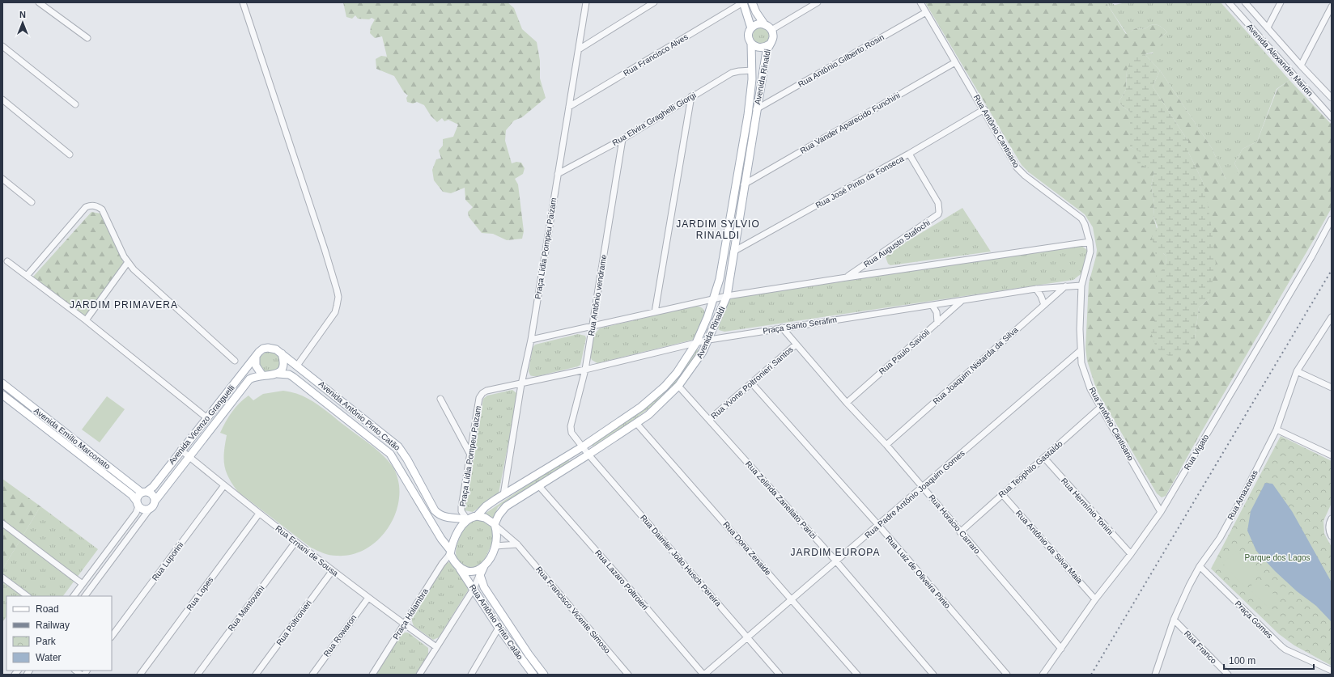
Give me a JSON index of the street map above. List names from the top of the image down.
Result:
{
  "streets": {
    "main road": [
      "Avenida Rinaldi",
      "Avenida Antônio Pinto Catão",
      "Avenida Vicenzo Granguelli",
      "Avenida Emílio Marconato",
      "Rua Antônio Pinto Catão"
    ],
    "street": [
      "Rua Francisco Alves",
      "Avenida Alexandre Marion",
      "Rua Antônio Gilberto Rosin",
      "Rua Elvira Graghelli Giorgi",
      "Rua Vander Aparecido Funchini",
      "Rua Antônio Cantisano",
      "Rua José Pinto da Fonseca",
      "Rua Augusto Stafochi",
      "Praça Lídia Pompeu Paizam",
      "Rua Antônio vendrame",
      "Praça Santo Serafim",
      "Rua Paulo Savioli",
      "Rua Joaquim Nistarda da Silva",
      "Rua Yvone Poltronieri Santos",
      "Rua Vigato",
      "Praça Lidia Pompeu Paizam",
      "Rua Teophilo Gastaldo",
      "Rua Padre Antônio Joaquim Gomes",
      "Rua Amazonas",
      "Rua Zelinda Zanellato Parizi",
      "Rua Hermínio Tonini",
      "Rua Horácio Carraro",
      "Rua Antônio da Silva Maia",
      "Rua Dona Zenaide",
      "Rua Ernani de Sousa",
      "Rua Daimler João Husch Pereira",
      "Rua Luporini",
      "Rua Luiz de Oliveira Pinto",
      "Rua Lazaro Poltroieri",
      "Rua Lopes",
      "Rua Mantovani",
      "Rua Francisco Vicente Simoso",
      "Praça Holambra",
      "Praça Gomes",
      "Rua Poltronieri",
      "Rua Rowaron",
      "Rua Franco"
    ]
  },
  "crossings": [
    ["Rua Francisco Alves", "Praça Lídia Pompeu Paizam"],
    ["Rua Antônio Gilberto Rosin", "Avenida Rinaldi"],
    ["Rua Antônio Gilberto Rosin", "Rua Antônio Cantisano"],
    ["Avenida Rinaldi", "Rua Elvira Graghelli Giorgi"],
    ["Avenida Rinaldi", "Rua Vander Aparecido Funchini"],
    ["Avenida Rinaldi", "Rua José Pinto da Fonseca"],
    ["Avenida Rinaldi", "Praça Lídia Pompeu Paizam"],
    ["Avenida Rinaldi", "Rua Antônio vendrame"],
    ["Avenida Rinaldi", "Praça Santo Serafim"],
    ["Avenida Rinaldi", "Avenida Antônio Pinto Catão"],
    ["Avenida Rinaldi", "Praça Lidia Pompeu Paizam"],
    ["Avenida Rinaldi", "Rua Zelinda Zanellato Parizi"],
    ["Avenida Rinaldi", "Rua Dona Zenaide"],
    ["Avenida Rinaldi", "Rua Daimler João Husch Pereira"],
    ["Avenida Rinaldi", "Rua Lazaro Poltroieri"],
    ["Avenida Rinaldi", "Rua Francisco Vicente Simoso"],
    ["Avenida Rinaldi", "Praça Holambra"],
    ["Avenida Rinaldi", "Rua Antônio Pinto Catão"],
    ["Rua Elvira Graghelli Giorgi", "Praça Lídia Pompeu Paizam"],
    ["Rua Elvira Graghelli Giorgi", "Rua Antônio vendrame"],
    ["Rua Vander Aparecido Funchini", "Rua Antônio Cantisano"],
    ["Rua Antônio Cantisano", "Rua José Pinto da Fonseca"],
    ["Rua Antônio Cantisano", "Praça Santo Serafim"],
    ["Rua Antônio Cantisano", "Rua Vigato"],
    ["Rua Antônio Cantisano", "Rua Teophilo Gastaldo"],
    ["Rua Antônio Cantisano", "Rua Padre Antônio Joaquim Gomes"],
    ["Rua José Pinto da Fonseca", "Rua Augusto Stafochi"],
    ["Praça Lídia Pompeu Paizam", "Praça Santo Serafim"],
    ["Praça Lídia Pompeu Paizam", "Praça Lidia Pompeu Paizam"],
    ["Rua Antônio vendrame", "Praça Santo Serafim"],
    ["Rua Antônio vendrame", "Rua Daimler João Husch Pereira"],
    ["Praça Santo Serafim", "Rua Paulo Savioli"],
    ["Praça Santo Serafim", "Rua Joaquim Nistarda da Silva"],
    ["Praça Santo Serafim", "Praça Lidia Pompeu Paizam"],
    ["Praça Santo Serafim", "Rua Horácio Carraro"],
    ["Rua Paulo Savioli", "Rua Horácio Carraro"],
    ["Rua Joaquim Nistarda da Silva", "Rua Horácio Carraro"],
    ["Rua Yvone Poltronieri Santos", "Rua Zelinda Zanellato Parizi"],
    ["Rua Yvone Poltronieri Santos", "Rua Horácio Carraro"],
    ["Rua Yvone Poltronieri Santos", "Rua Luiz de Oliveira Pinto"],
    ["Avenida Antônio Pinto Catão", "Avenida Vicenzo Granguelli"],
    ["Avenida Antônio Pinto Catão", "Praça Lidia Pompeu Paizam"],
    ["Avenida Antônio Pinto Catão", "Rua Francisco Vicente Simoso"],
    ["Avenida Antônio Pinto Catão", "Praça Holambra"],
    ["Avenida Antônio Pinto Catão", "Rua Antônio Pinto Catão"],
    ["Avenida Vicenzo Granguelli", "Avenida Emílio Marconato"],
    ["Avenida Vicenzo Granguelli", "Rua Ernani de Sousa"],
    ["Rua Vigato", "Rua Hermínio Tonini"],
    ["Rua Vigato", "Rua Horácio Carraro"],
    ["Rua Vigato", "Rua Antônio da Silva Maia"],
    ["Praça Lidia Pompeu Paizam", "Rua Francisco Vicente Simoso"],
    ["Praça Lidia Pompeu Paizam", "Praça Holambra"],
    ["Praça Lidia Pompeu Paizam", "Rua Antônio Pinto Catão"],
    ["Rua Teophilo Gastaldo", "Rua Hermínio Tonini"],
    ["Rua Teophilo Gastaldo", "Rua Horácio Carraro"],
    ["Rua Teophilo Gastaldo", "Rua Antônio da Silva Maia"],
    ["Rua Padre Antônio Joaquim Gomes", "Rua Zelinda Zanellato Parizi"],
    ["Rua Padre Antônio Joaquim Gomes", "Rua Horácio Carraro"],
    ["Rua Padre Antônio Joaquim Gomes", "Rua Dona Zenaide"],
    ["Rua Padre Antônio Joaquim Gomes", "Rua Daimler João Husch Pereira"],
    ["Rua Padre Antônio Joaquim Gomes", "Rua Luiz de Oliveira Pinto"],
    ["Rua Padre Antônio Joaquim Gomes", "Rua Lazaro Poltroieri"],
    ["Rua Amazonas", "Praça Gomes"],
    ["Rua Amazonas", "Rua Franco"],
    ["Rua Ernani de Sousa", "Rua Luporini"],
    ["Rua Ernani de Sousa", "Rua Lopes"],
    ["Rua Ernani de Sousa", "Rua Mantovani"],
    ["Rua Ernani de Sousa", "Praça Holambra"],
    ["Rua Ernani de Sousa", "Rua Poltronieri"],
    ["Rua Ernani de Sousa", "Rua Rowaron"],
    ["Rua Francisco Vicente Simoso", "Praça Holambra"],
    ["Rua Francisco Vicente Simoso", "Rua Antônio Pinto Catão"],
    ["Praça Holambra", "Rua Antônio Pinto Catão"]
  ],
  "districts": ["JARDIM SYLVIO RINALDI", "JARDIM PRIMAVERA", "JARDIM EUROPA"],
  "parks": ["Parque dos Lagos"],
  "legend": [
    "Road",
    "Railway",
    "Park",
    "Water"
  ],
  "scale_bar": "100 m",
  "north": "top"
}
